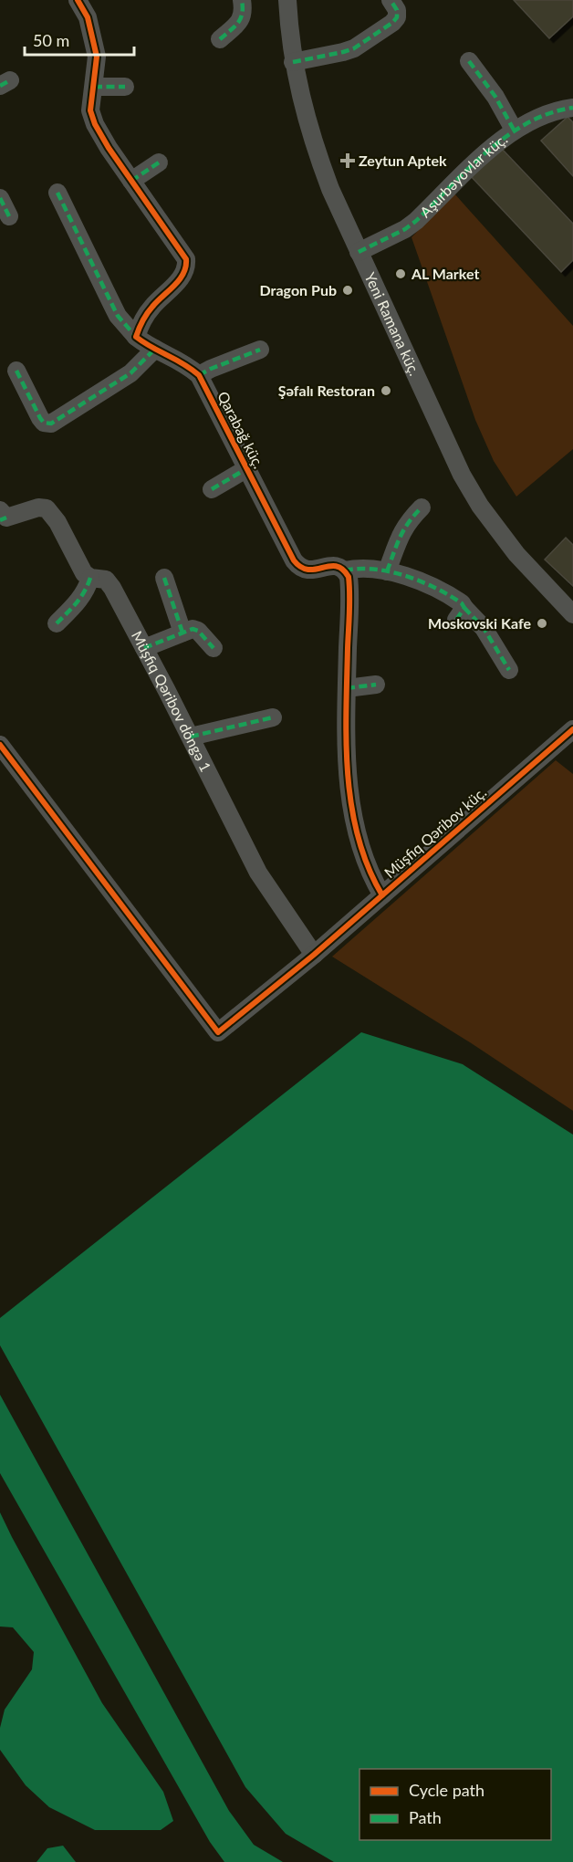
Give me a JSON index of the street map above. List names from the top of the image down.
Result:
{
  "streets": {
    "street": [
      "Aşurbəyovlar küç.",
      "Yeni Ramana küç.",
      "Qarabağ küç.",
      "Müşfiq Qəribov döngə 1",
      "Müşfiq Qəribov küç."
    ]
  },
  "crossings": [
    ["Aşurbəyovlar küç.", "Yeni Ramana küç."],
    ["Müşfiq Qəribov döngə 1", "Müşfiq Qəribov küç."]
  ],
  "places": {
    "health": ["Zeytun Aptek"],
    "other": [
      "AL Market",
      "Dragon Pub",
      "Şəfalı Restoran",
      "Moskovski Kafe"
    ]
  },
  "legend": ["Cycle path", "Path"],
  "scale_bar": "50 m"
}
